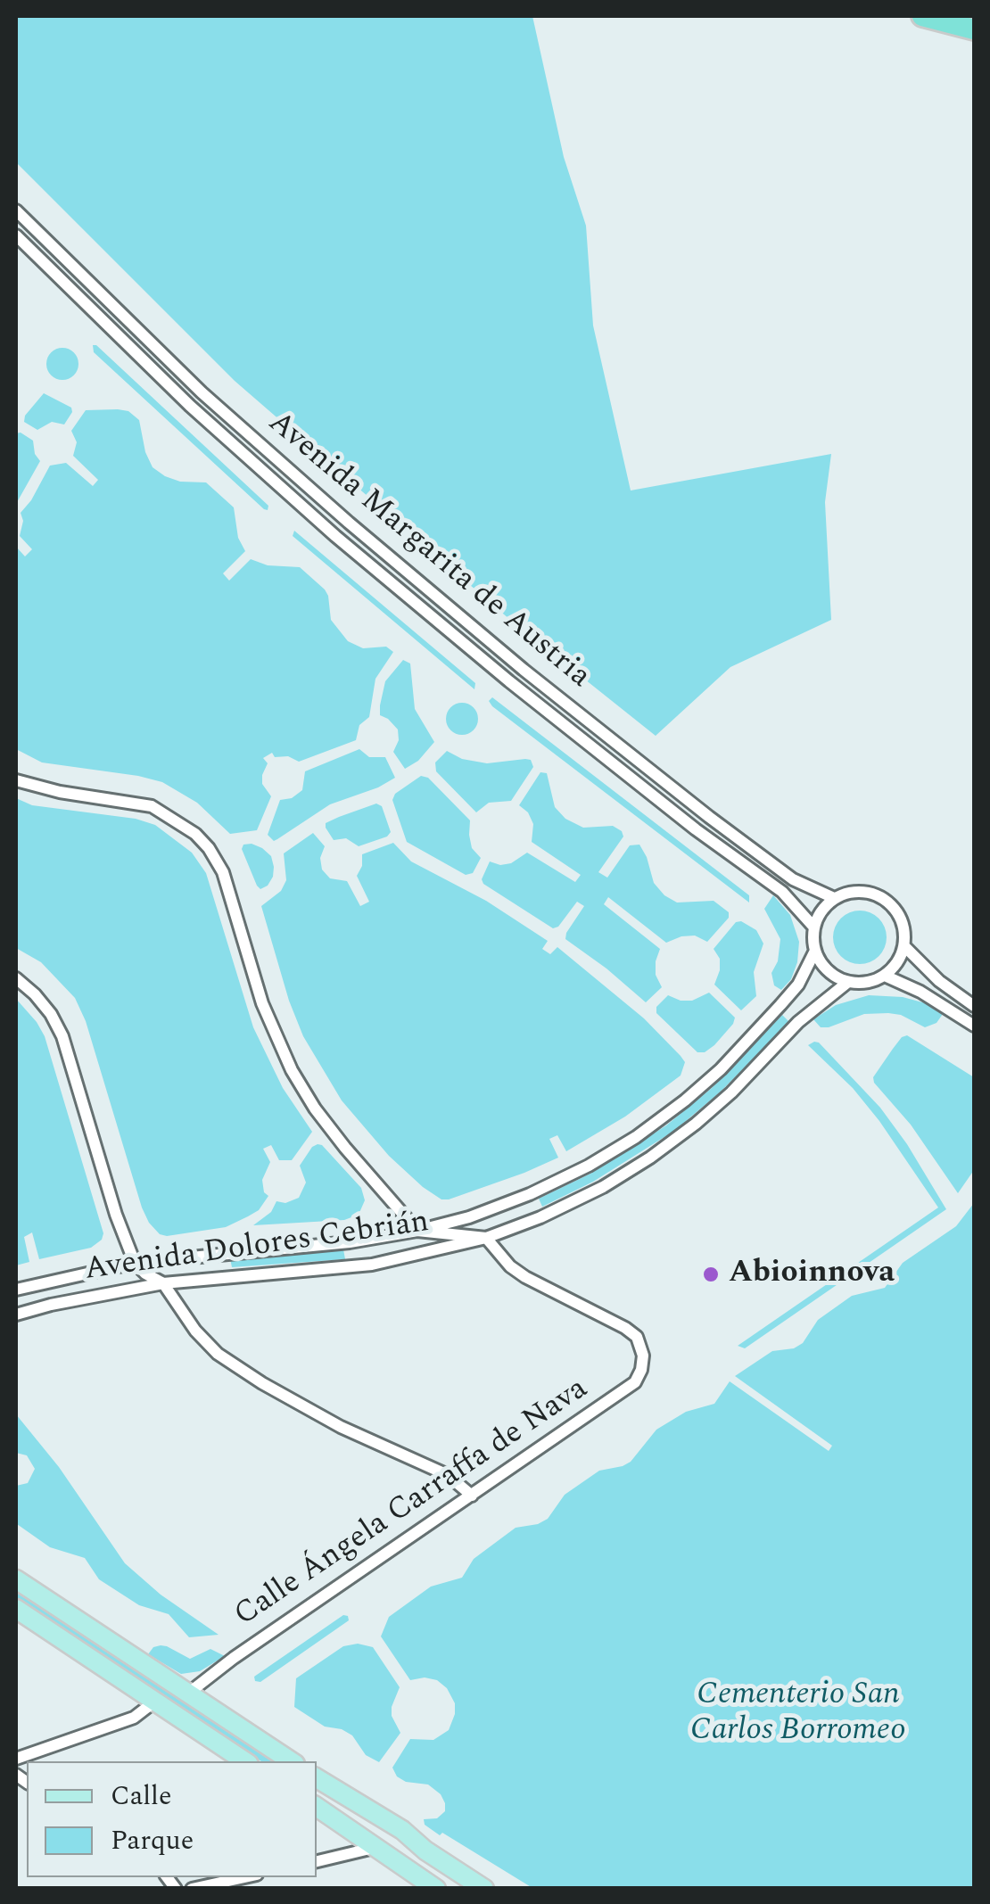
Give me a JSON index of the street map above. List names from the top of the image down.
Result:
{
  "streets": {
    "street": ["Avenida Margarita de Austria", "Avenida Dolores Cebrián", "Calle Ángela Carraffa de Nava"]
  },
  "crossings": [
    ["Avenida Margarita de Austria", "Avenida Dolores Cebrián"],
    ["Avenida Dolores Cebrián", "Calle Ángela Carraffa de Nava"]
  ],
  "parks": ["Cementerio San Carlos Borromeo"],
  "places": ["Abioinnova"],
  "legend": ["Calle", "Parque"]
}
